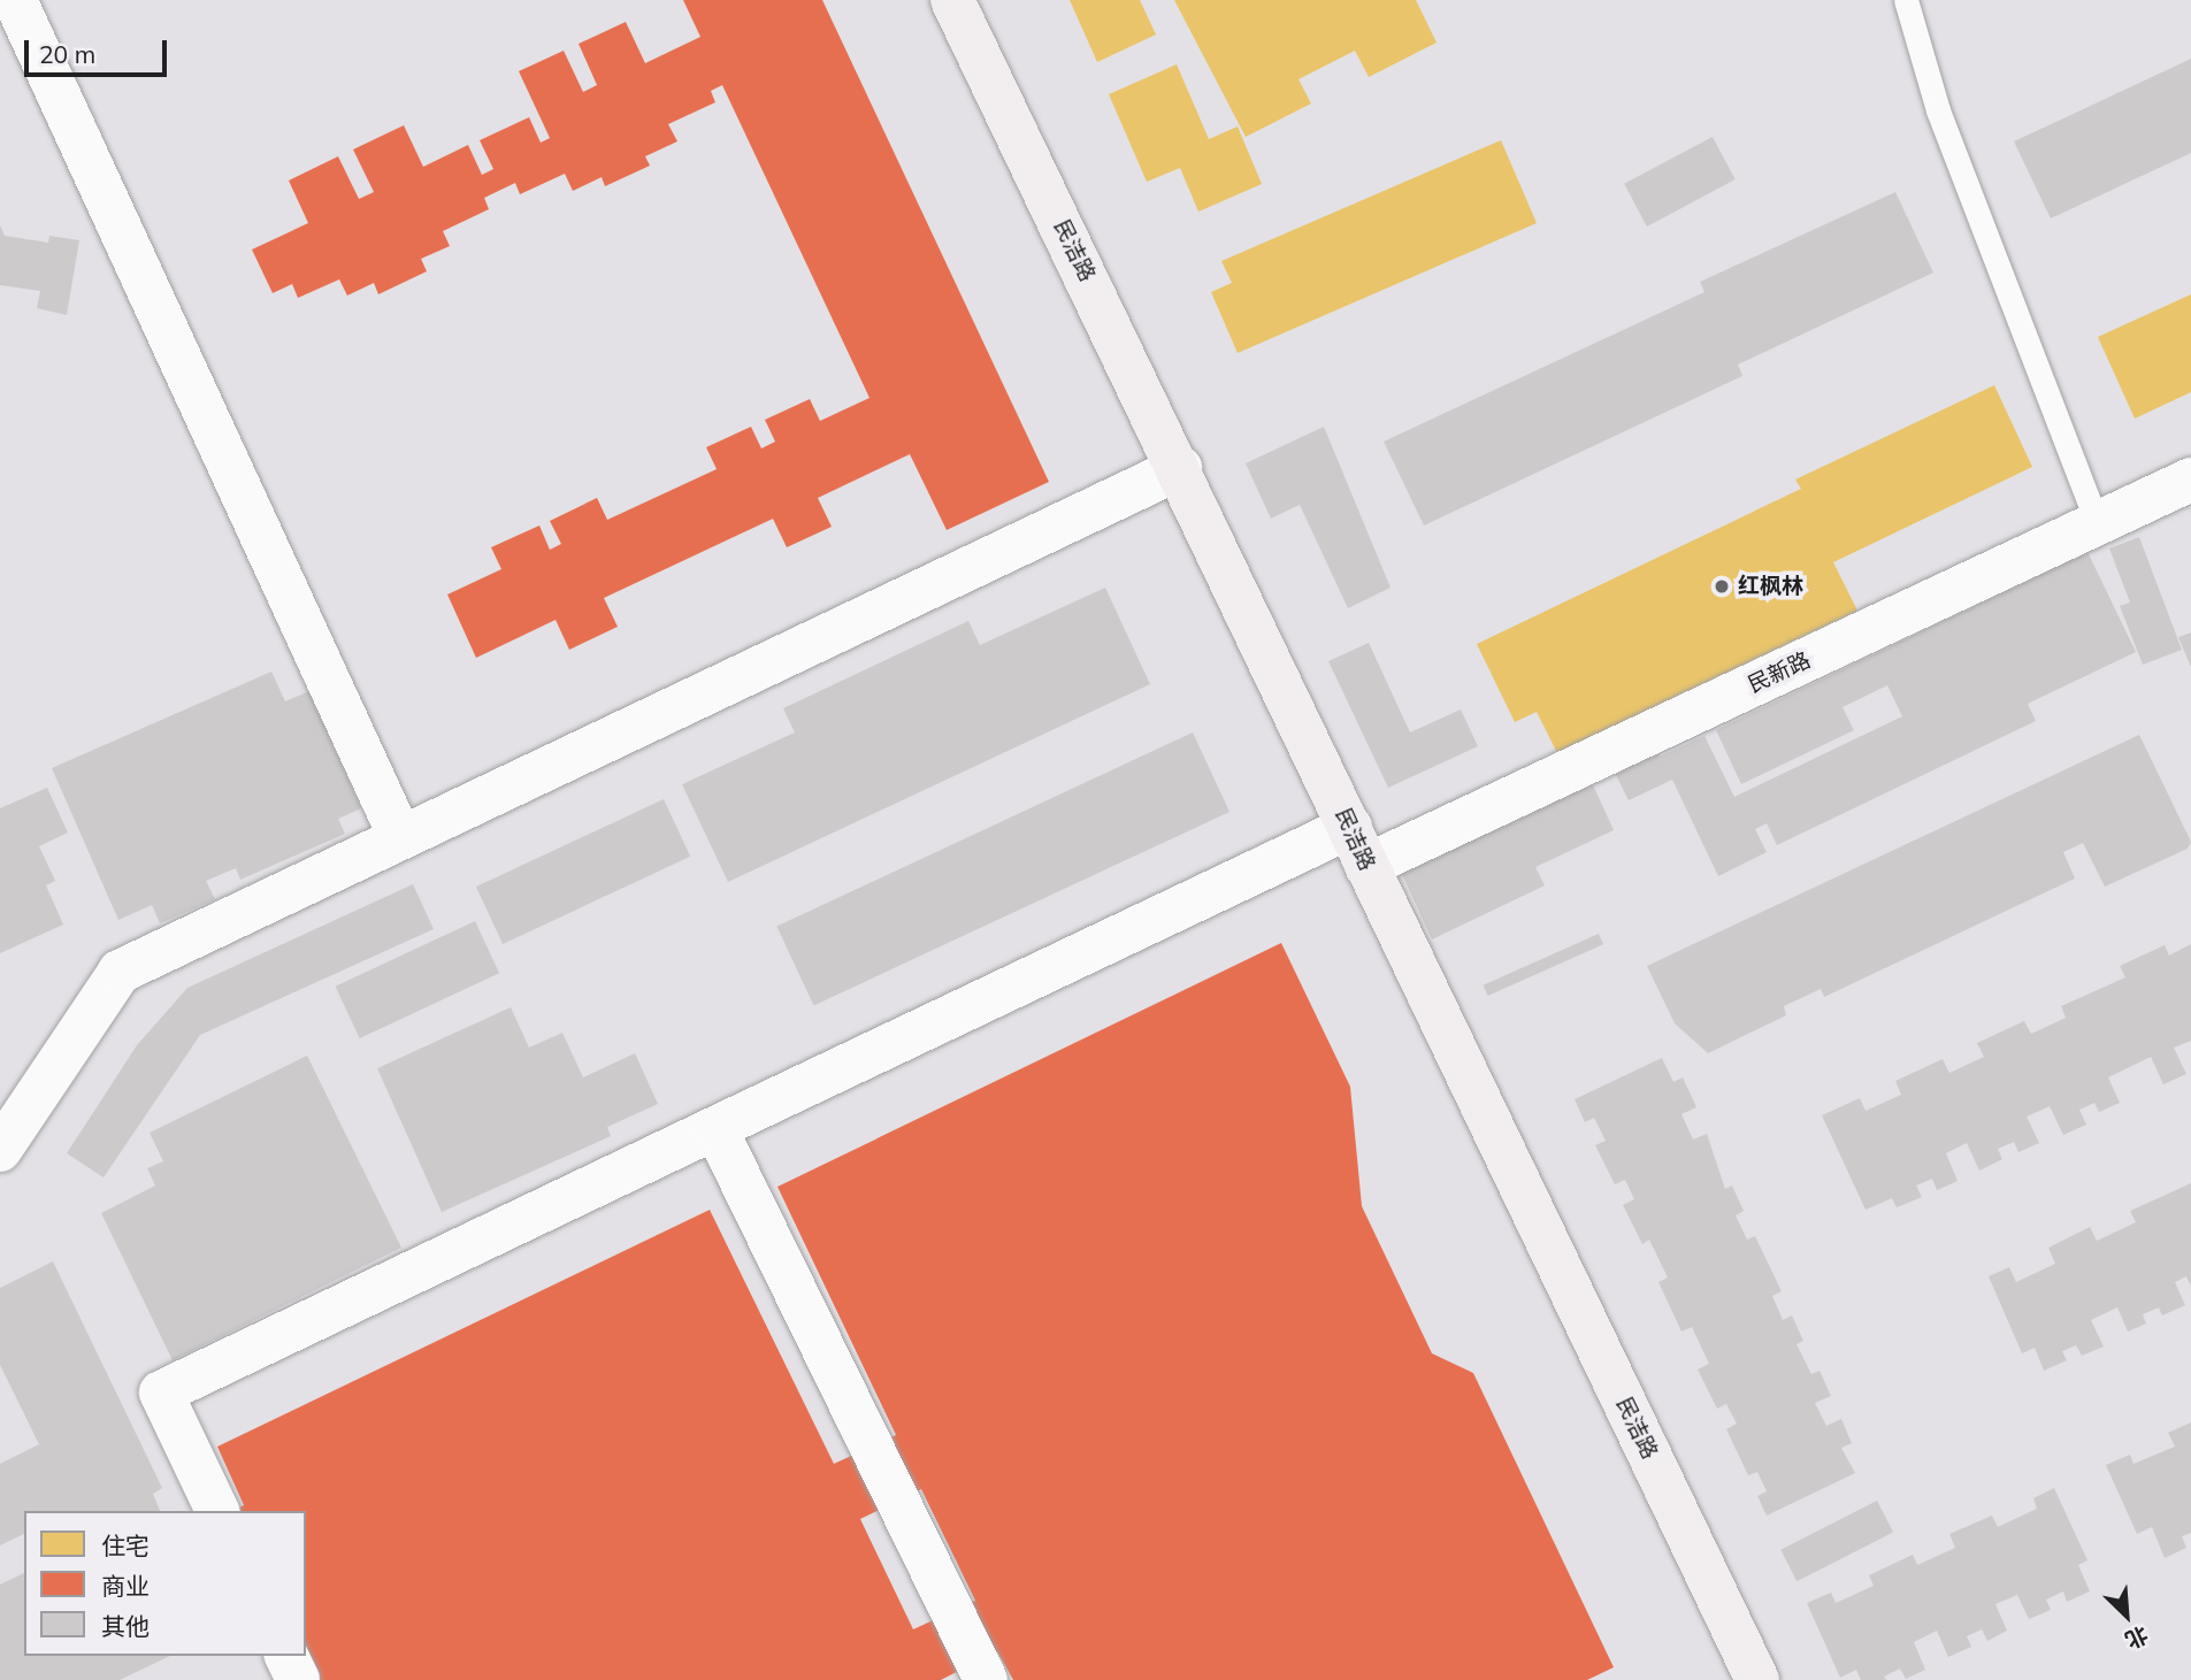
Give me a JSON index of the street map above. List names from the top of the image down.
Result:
{
  "streets": {
    "street": ["民洁路", "民新路"]
  },
  "crossings": [
    ["民洁路", "民新路"]
  ],
  "places": ["红枫林"],
  "legend": ["住宅", "商业", "其他"],
  "scale_bar": "20 m",
  "north": "bottom right"
}
